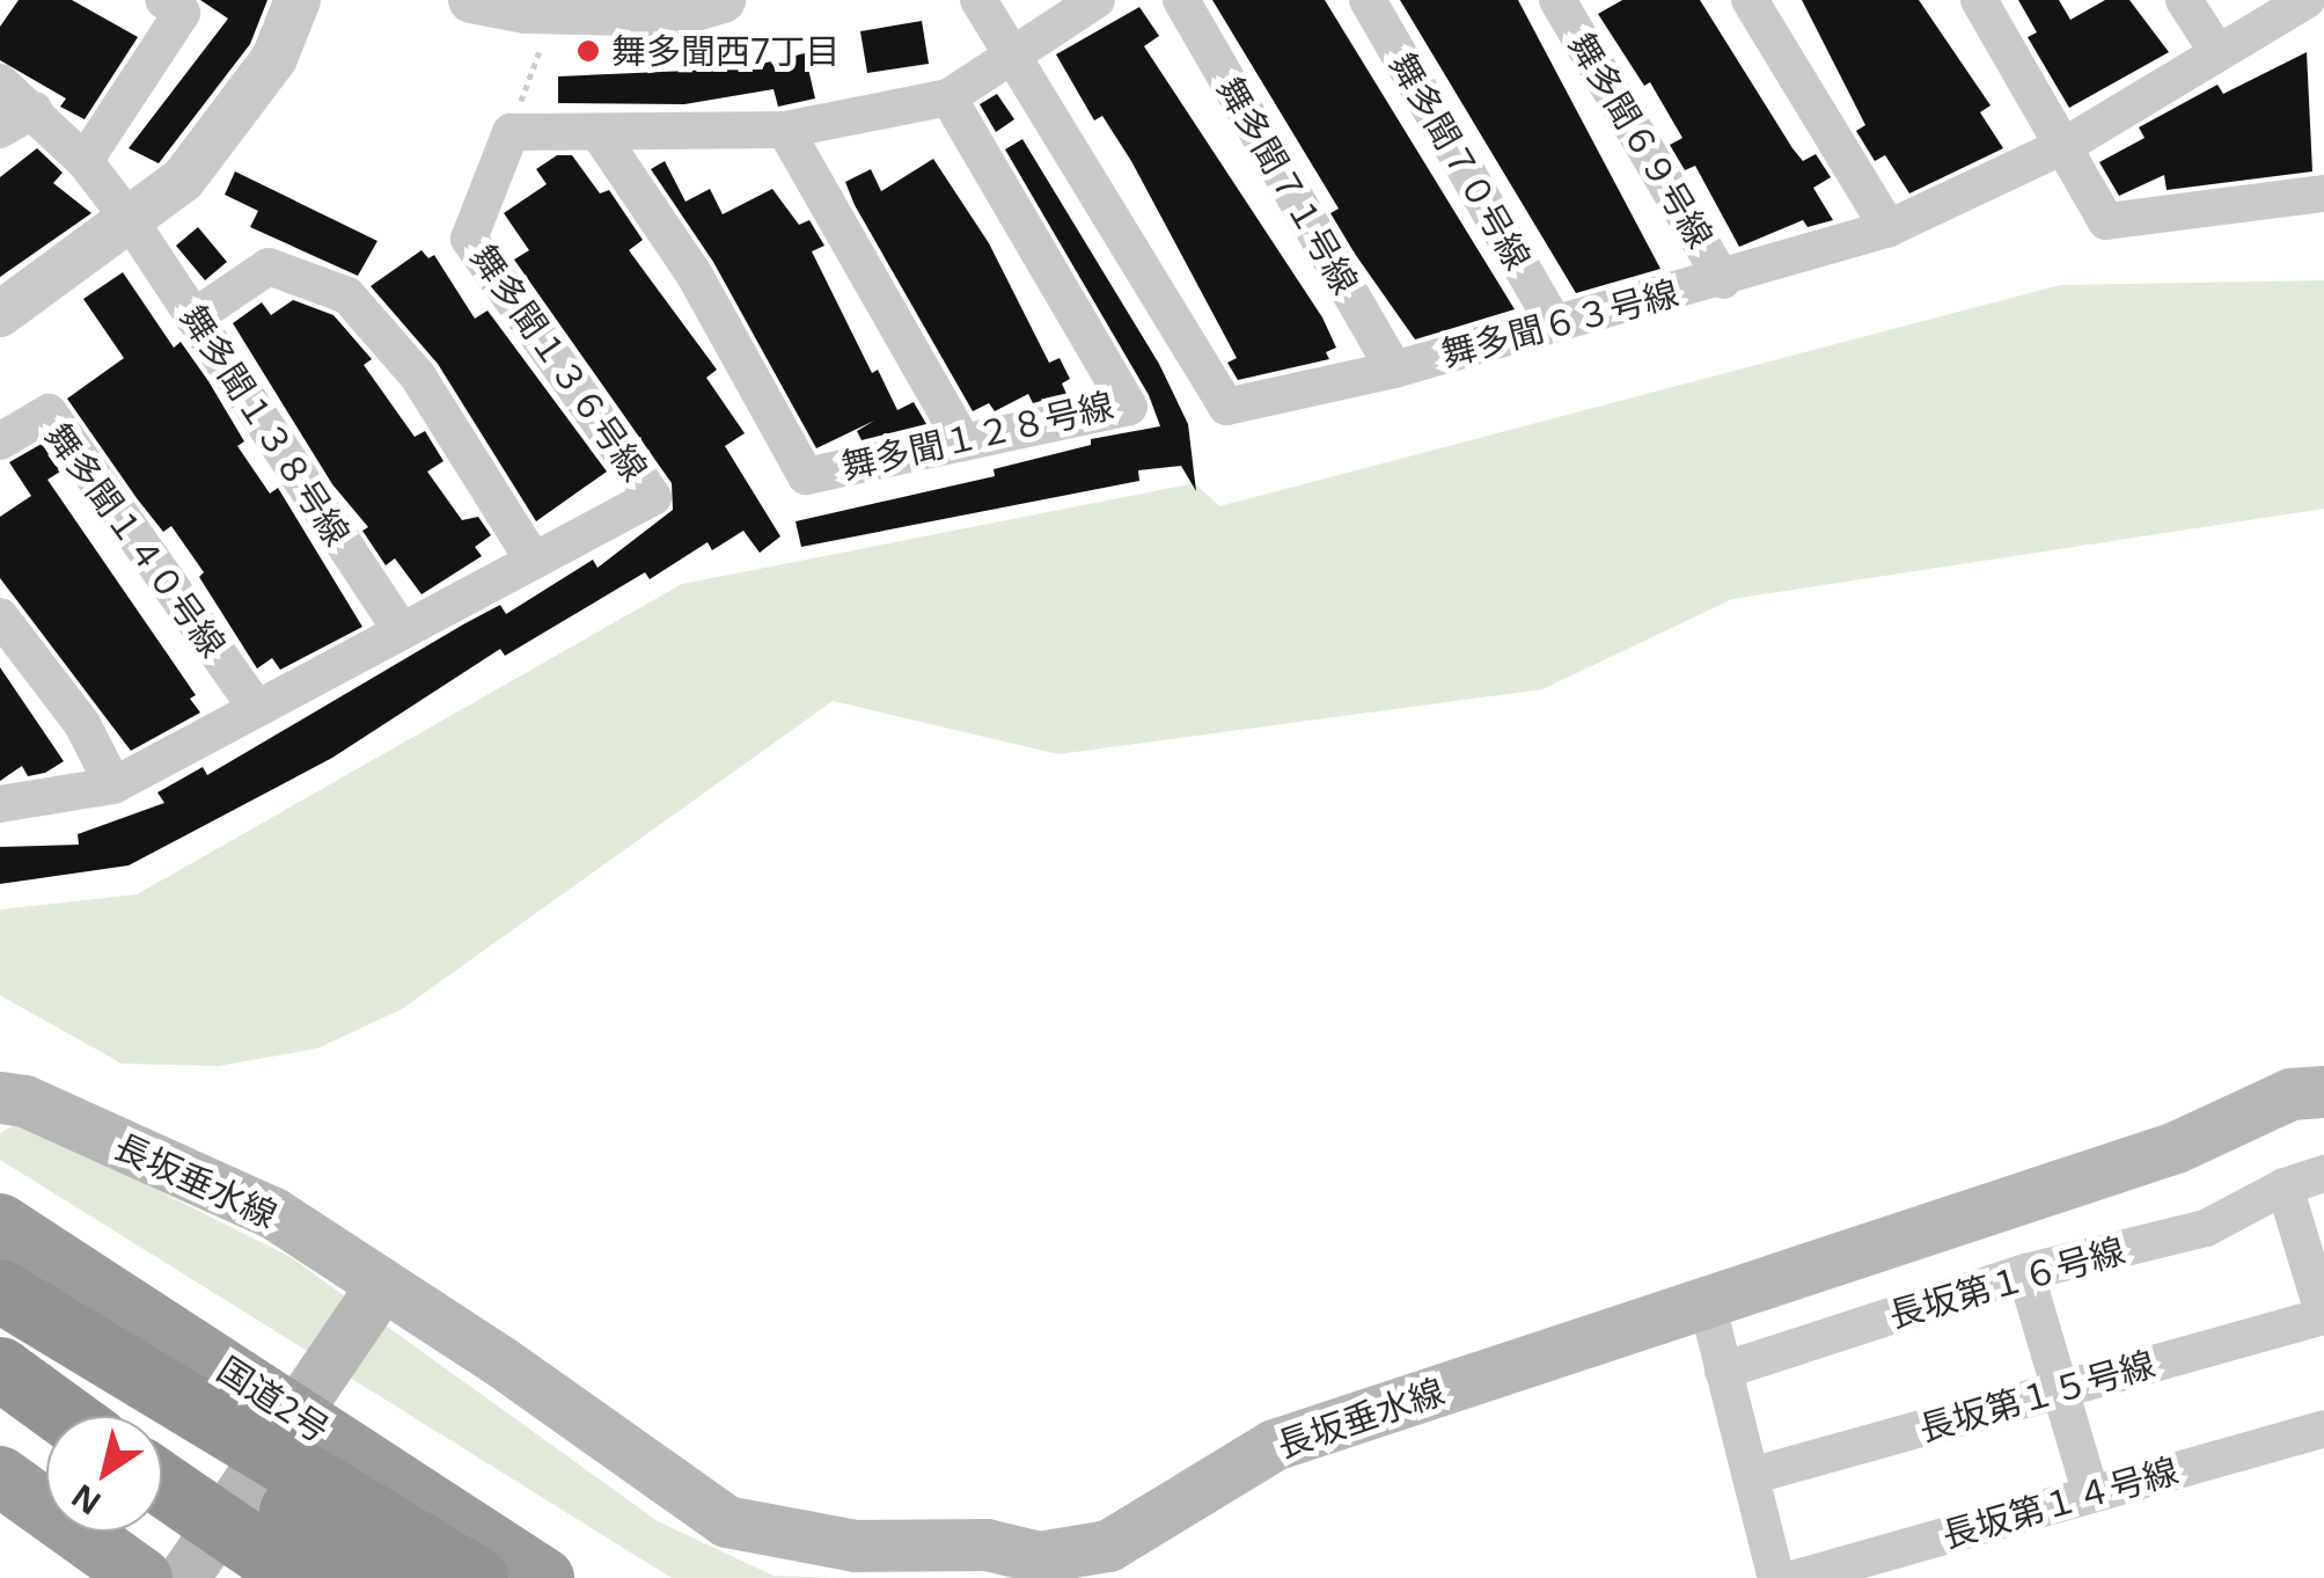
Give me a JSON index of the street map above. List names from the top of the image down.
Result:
{
  "streets": {
    "highway": ["国道2号"],
    "main road": ["長坂垂水線"],
    "street": [
      "舞多聞６９号線",
      "舞多聞７０号線",
      "舞多聞７１号線",
      "舞多聞６３号線",
      "舞多聞１３６号線",
      "舞多聞１３８号線",
      "舞多聞１２８号線",
      "舞多聞１４０号線",
      "長坂第１６号線",
      "長坂第１５号線",
      "長坂第１４号線"
    ]
  },
  "crossings": [
    ["舞多聞６９号線", "舞多聞６３号線"],
    ["舞多聞７０号線", "舞多聞６３号線"],
    ["舞多聞７１号線", "舞多聞６３号線"],
    ["舞多聞１３６号線", "舞多聞１３８号線"],
    ["舞多聞１３６号線", "舞多聞１４０号線"]
  ],
  "places": ["舞多聞西7丁目"],
  "north": "bottom left"
}
